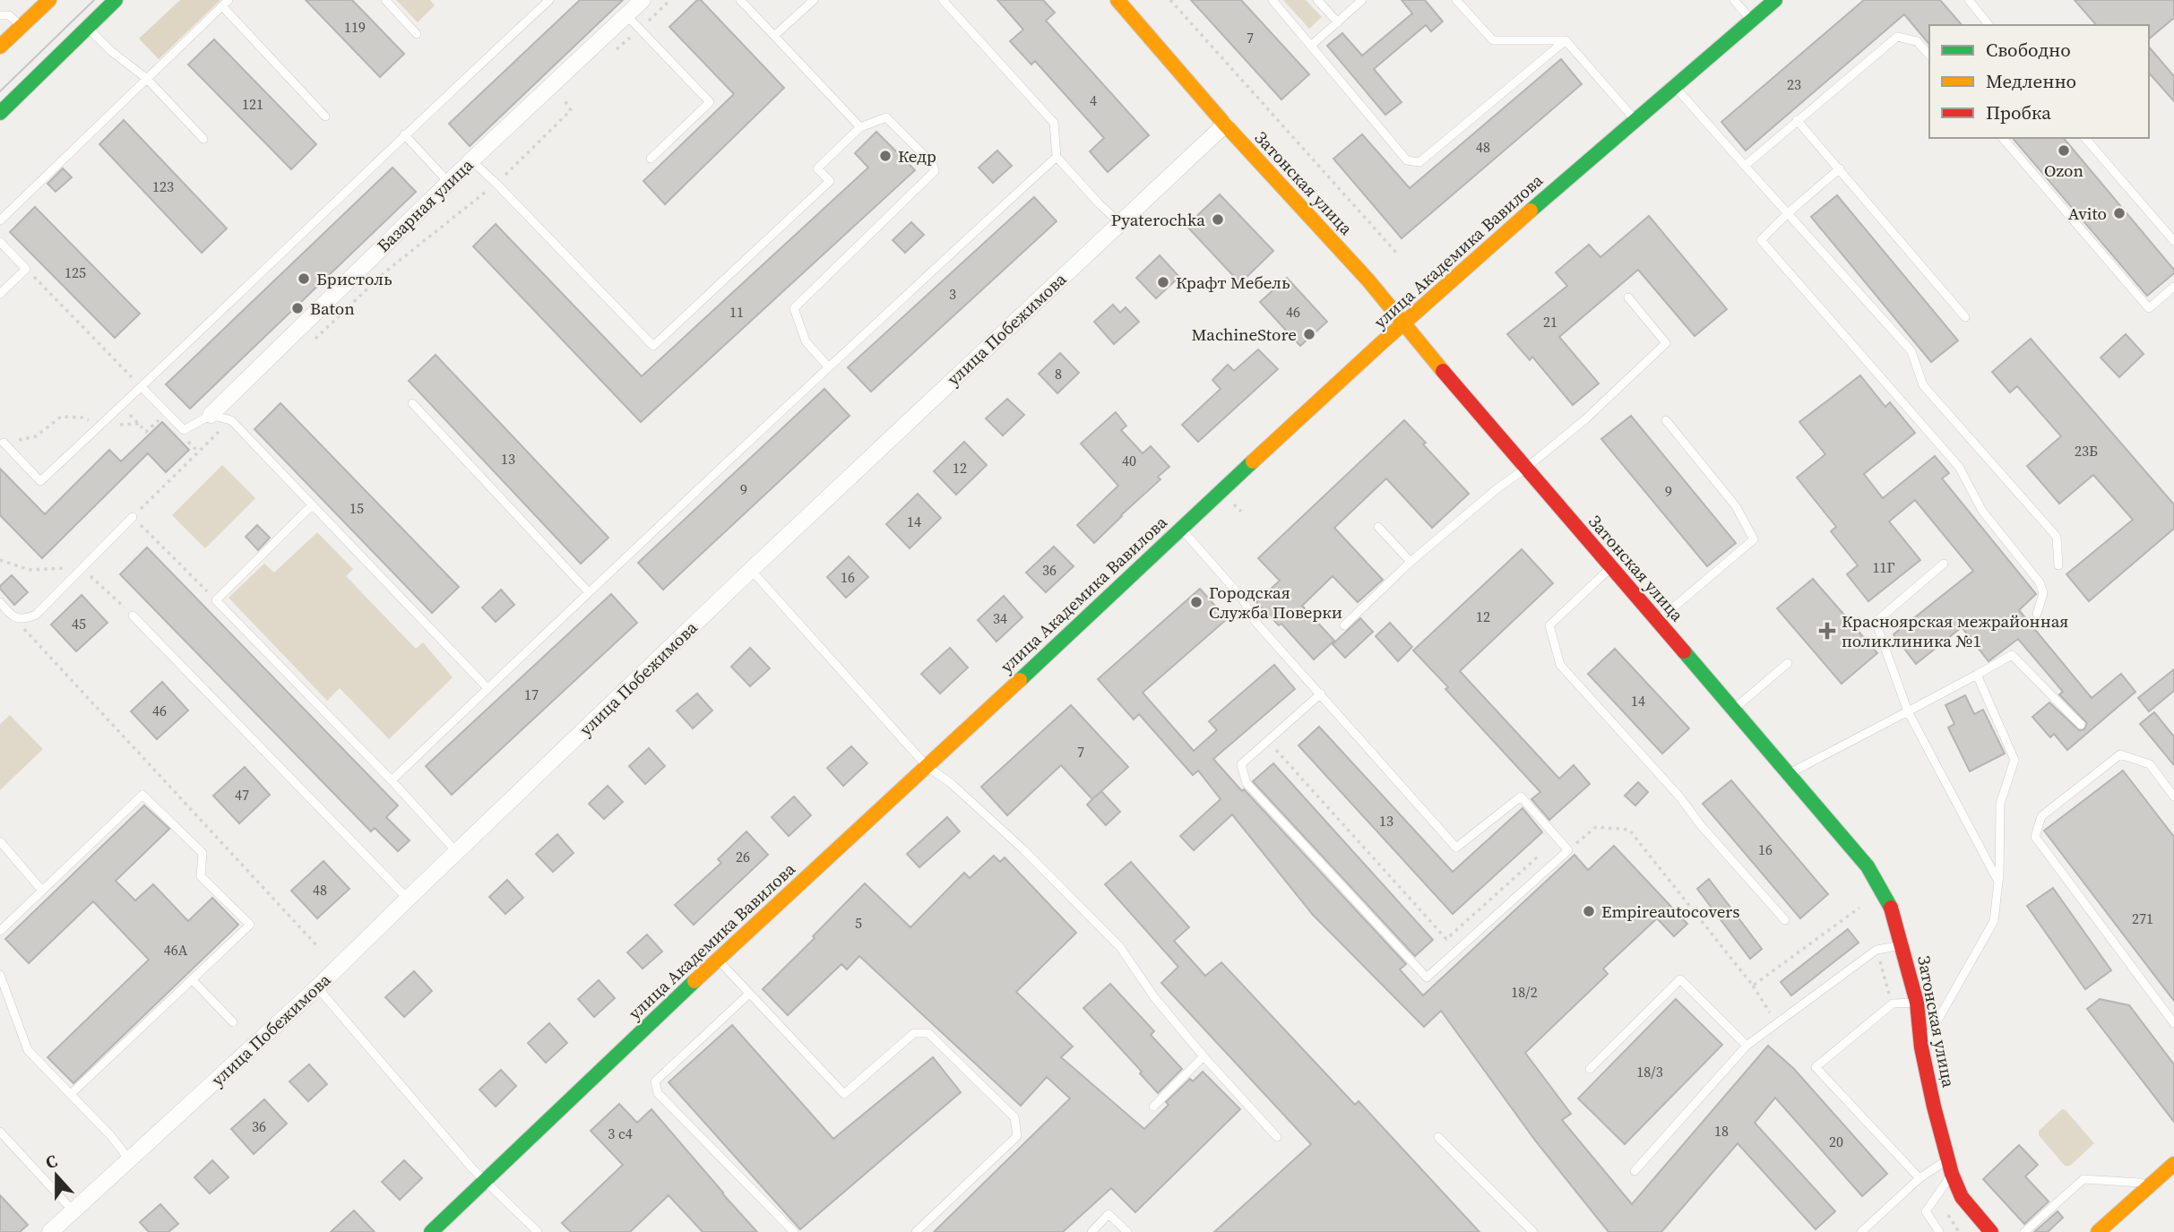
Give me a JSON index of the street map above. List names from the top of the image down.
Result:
{
  "streets": {
    "main road": ["Затонская улица", "улица Академика Вавилова"],
    "street": ["Базарная улица", "улица Побежимова"]
  },
  "crossings": [
    ["Затонская улица", "улица Академика Вавилова"],
    ["Затонская улица", "улица Побежимова"]
  ],
  "places": {
    "other": [
      "Ozon",
      "Кедр",
      "Avito",
      "Pyaterochka",
      "Бристоль",
      "Крафт Мебель",
      "Baton",
      "MachineStore",
      "Городская Служба Поверки",
      "Empireautocovers"
    ],
    "health": ["Красноярская межрайонная поликлиника №1"]
  },
  "house_numbers": [
    "119",
    "7",
    "23",
    "4",
    "121",
    "48",
    "123",
    "125",
    "3",
    "11",
    "46",
    "21",
    "8",
    "23Б",
    "13",
    "40",
    "12",
    "9",
    "9",
    "15",
    "14",
    "11Г",
    "36",
    "16",
    "12",
    "34",
    "45",
    "17",
    "14",
    "46",
    "7",
    "47",
    "13",
    "16",
    "26",
    "48",
    "271",
    "5",
    "46А",
    "18/2",
    "18/3",
    "36",
    "18",
    "3 с4",
    "20"
  ],
  "legend": ["Свободно", "Медленно", "Пробка"],
  "north": "top"
}
